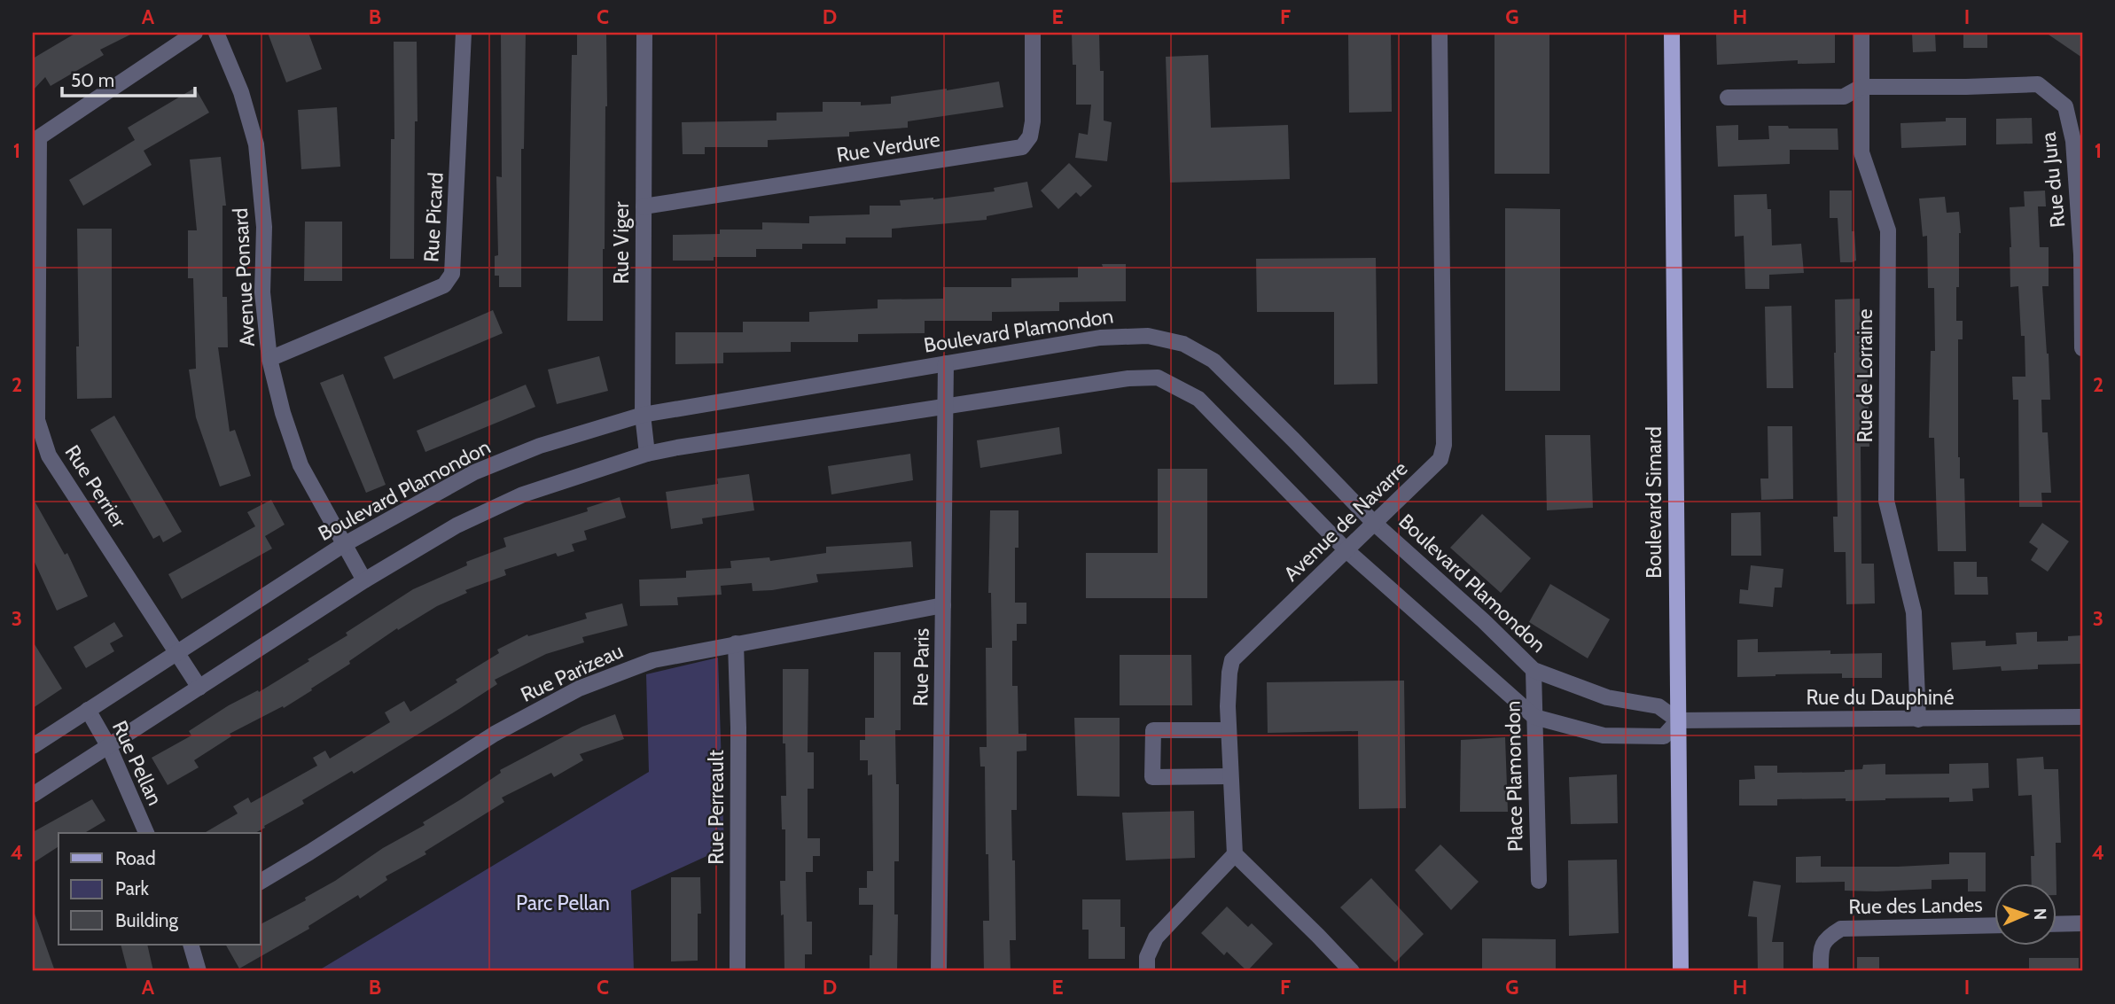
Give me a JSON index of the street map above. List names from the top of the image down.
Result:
{
  "streets": {
    "main road": ["Boulevard Simard"],
    "street": [
      "Rue Verdure",
      "Rue du Jura",
      "Rue Picard",
      "Rue Viger",
      "Avenue Ponsard",
      "Boulevard Plamondon",
      "Rue de Lorraine",
      "Rue Perrier",
      "Avenue de Navarre",
      "Rue Paris",
      "Rue Parizeau",
      "Rue du Dauphiné",
      "Rue Pellan",
      "Place Plamondon",
      "Rue Perreault",
      "Rue des Landes"
    ]
  },
  "crossings": [
    ["Rue Verdure", "Rue Viger"],
    ["Rue du Jura", "Rue de Lorraine"],
    ["Rue Picard", "Avenue Ponsard"],
    ["Rue Viger", "Boulevard Plamondon"],
    ["Avenue Ponsard", "Boulevard Plamondon"],
    ["Boulevard Plamondon", "Rue Perrier"],
    ["Boulevard Plamondon", "Boulevard Simard"],
    ["Boulevard Plamondon", "Avenue de Navarre"],
    ["Boulevard Plamondon", "Rue Paris"],
    ["Boulevard Plamondon", "Rue du Dauphiné"],
    ["Boulevard Plamondon", "Rue Pellan"],
    ["Boulevard Plamondon", "Place Plamondon"],
    ["Rue de Lorraine", "Rue du Dauphiné"],
    ["Boulevard Simard", "Rue du Dauphiné"],
    ["Rue Paris", "Rue Parizeau"],
    ["Rue Parizeau", "Rue Perreault"]
  ],
  "parks": ["Parc Pellan"],
  "legend": ["Road", "Park", "Building"],
  "scale_bar": "50 m",
  "north": "right",
  "grid": {
    "columns": [
      "A",
      "B",
      "C",
      "D",
      "E",
      "F",
      "G",
      "H",
      "I"
    ],
    "rows": [
      "1",
      "2",
      "3",
      "4"
    ]
  }
}
